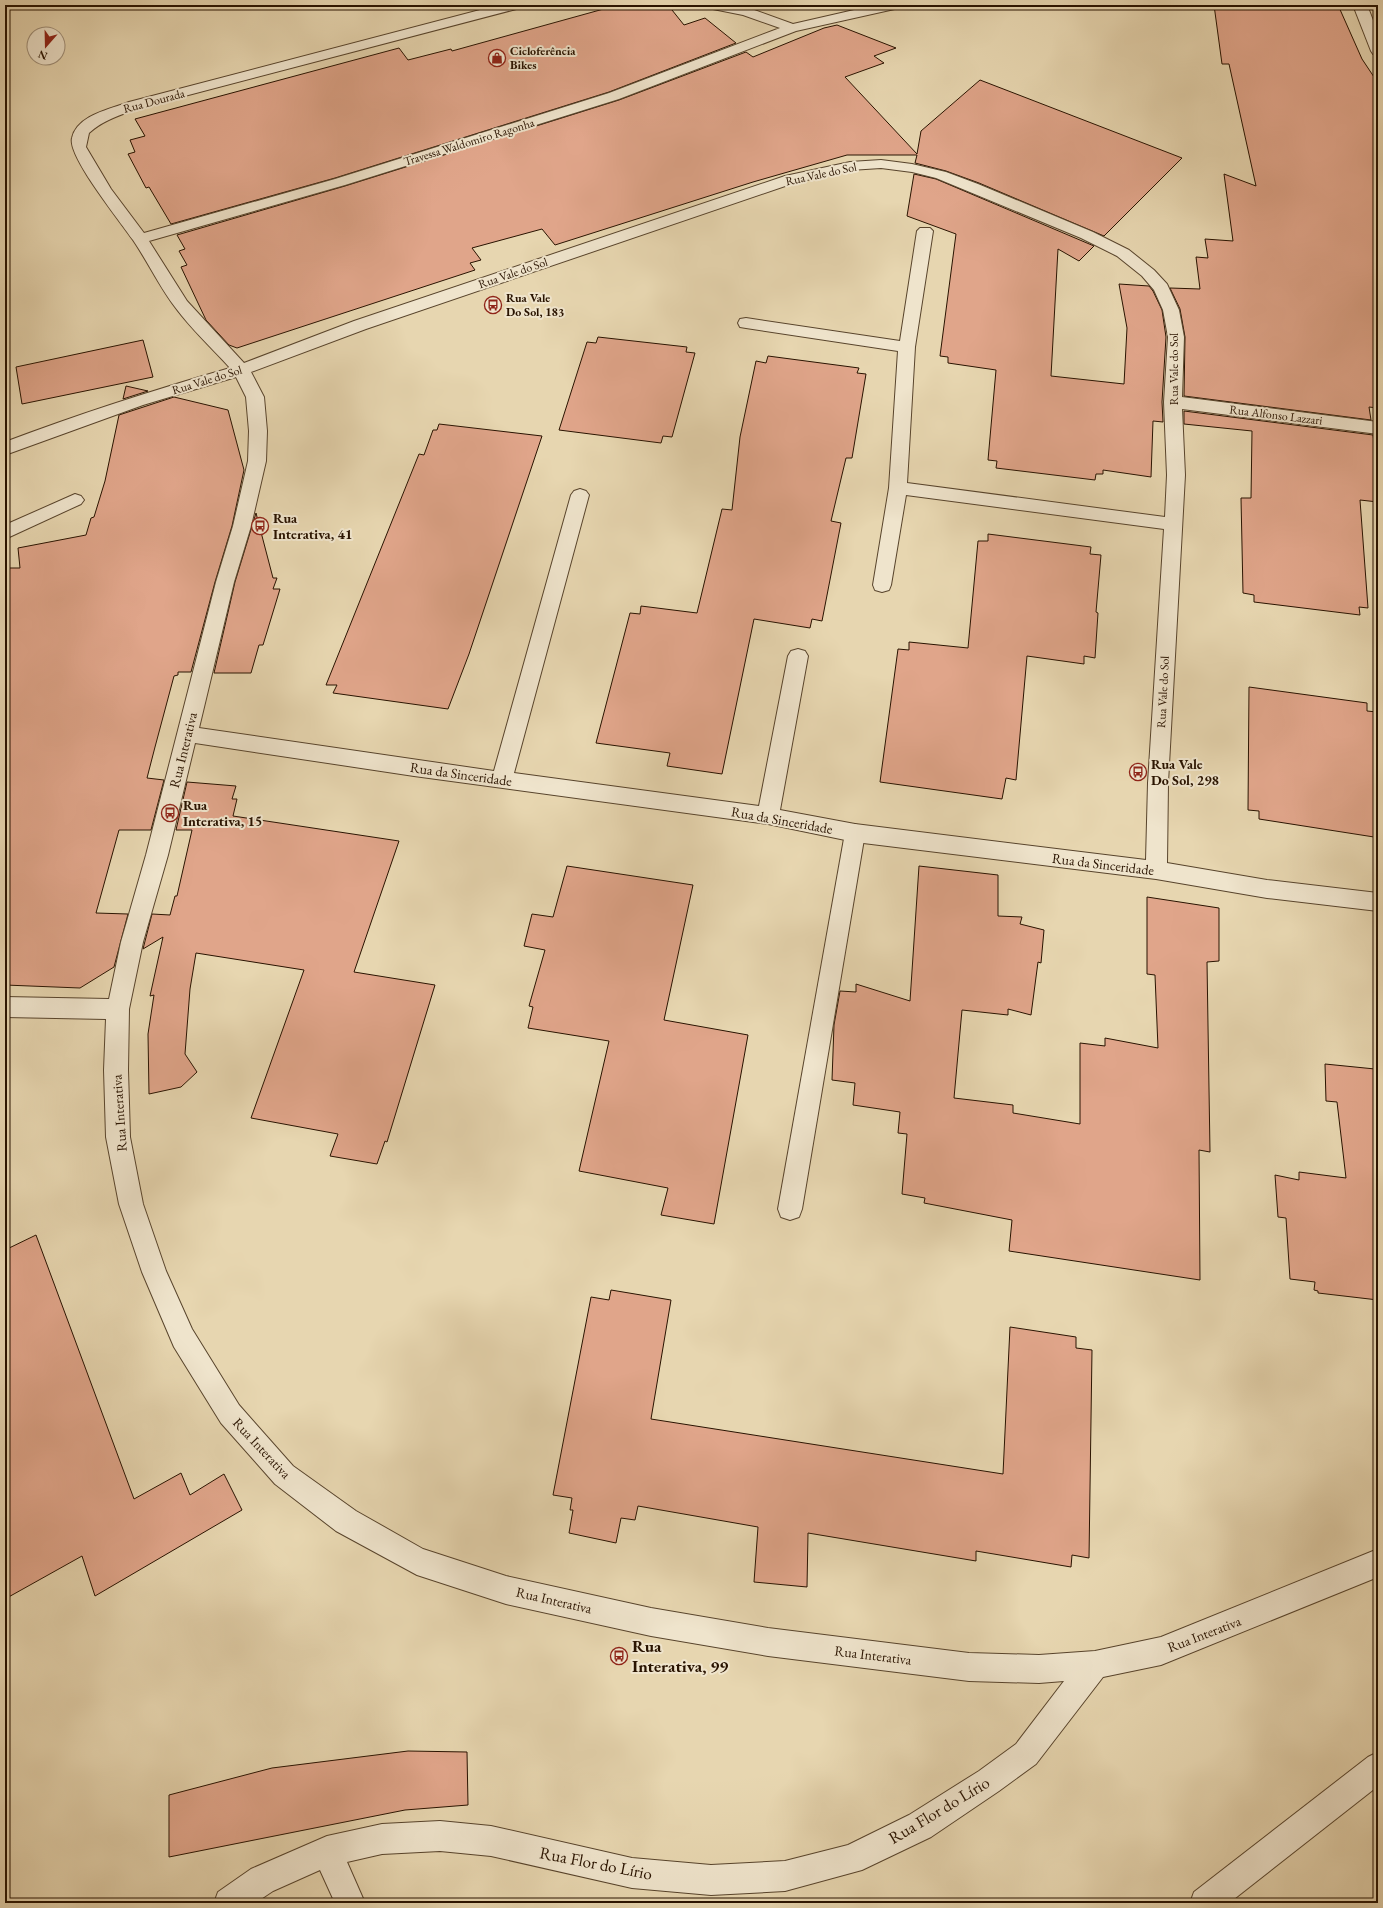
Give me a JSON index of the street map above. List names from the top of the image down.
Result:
{
  "streets": {
    "street": [
      "Rua Dourada",
      "Travessa Waldomiro Ragonha",
      "Rua Vale do Sol",
      "Rua Alfonso Lazzari",
      "Rua Interativa",
      "Rua da Sinceridade",
      "Rua Flor do Lírio"
    ]
  },
  "crossings": [
    ["Rua Dourada", "Travessa Waldomiro Ragonha"],
    ["Rua Dourada", "Rua Vale do Sol"],
    ["Rua Dourada", "Rua Interativa"],
    ["Rua Vale do Sol", "Rua Alfonso Lazzari"],
    ["Rua Vale do Sol", "Rua Interativa"],
    ["Rua Vale do Sol", "Rua da Sinceridade"],
    ["Rua Interativa", "Rua da Sinceridade"],
    ["Rua Interativa", "Rua Flor do Lírio"]
  ],
  "places": {
    "shop": ["Cicloferência Bikes"],
    "bus stop": [
      "Rua Vale Do Sol, 183",
      "Rua Interativa, 41",
      "Rua Vale Do Sol, 298",
      "Rua Interativa, 15",
      "Rua Interativa, 99"
    ]
  },
  "north": "bottom"
}
